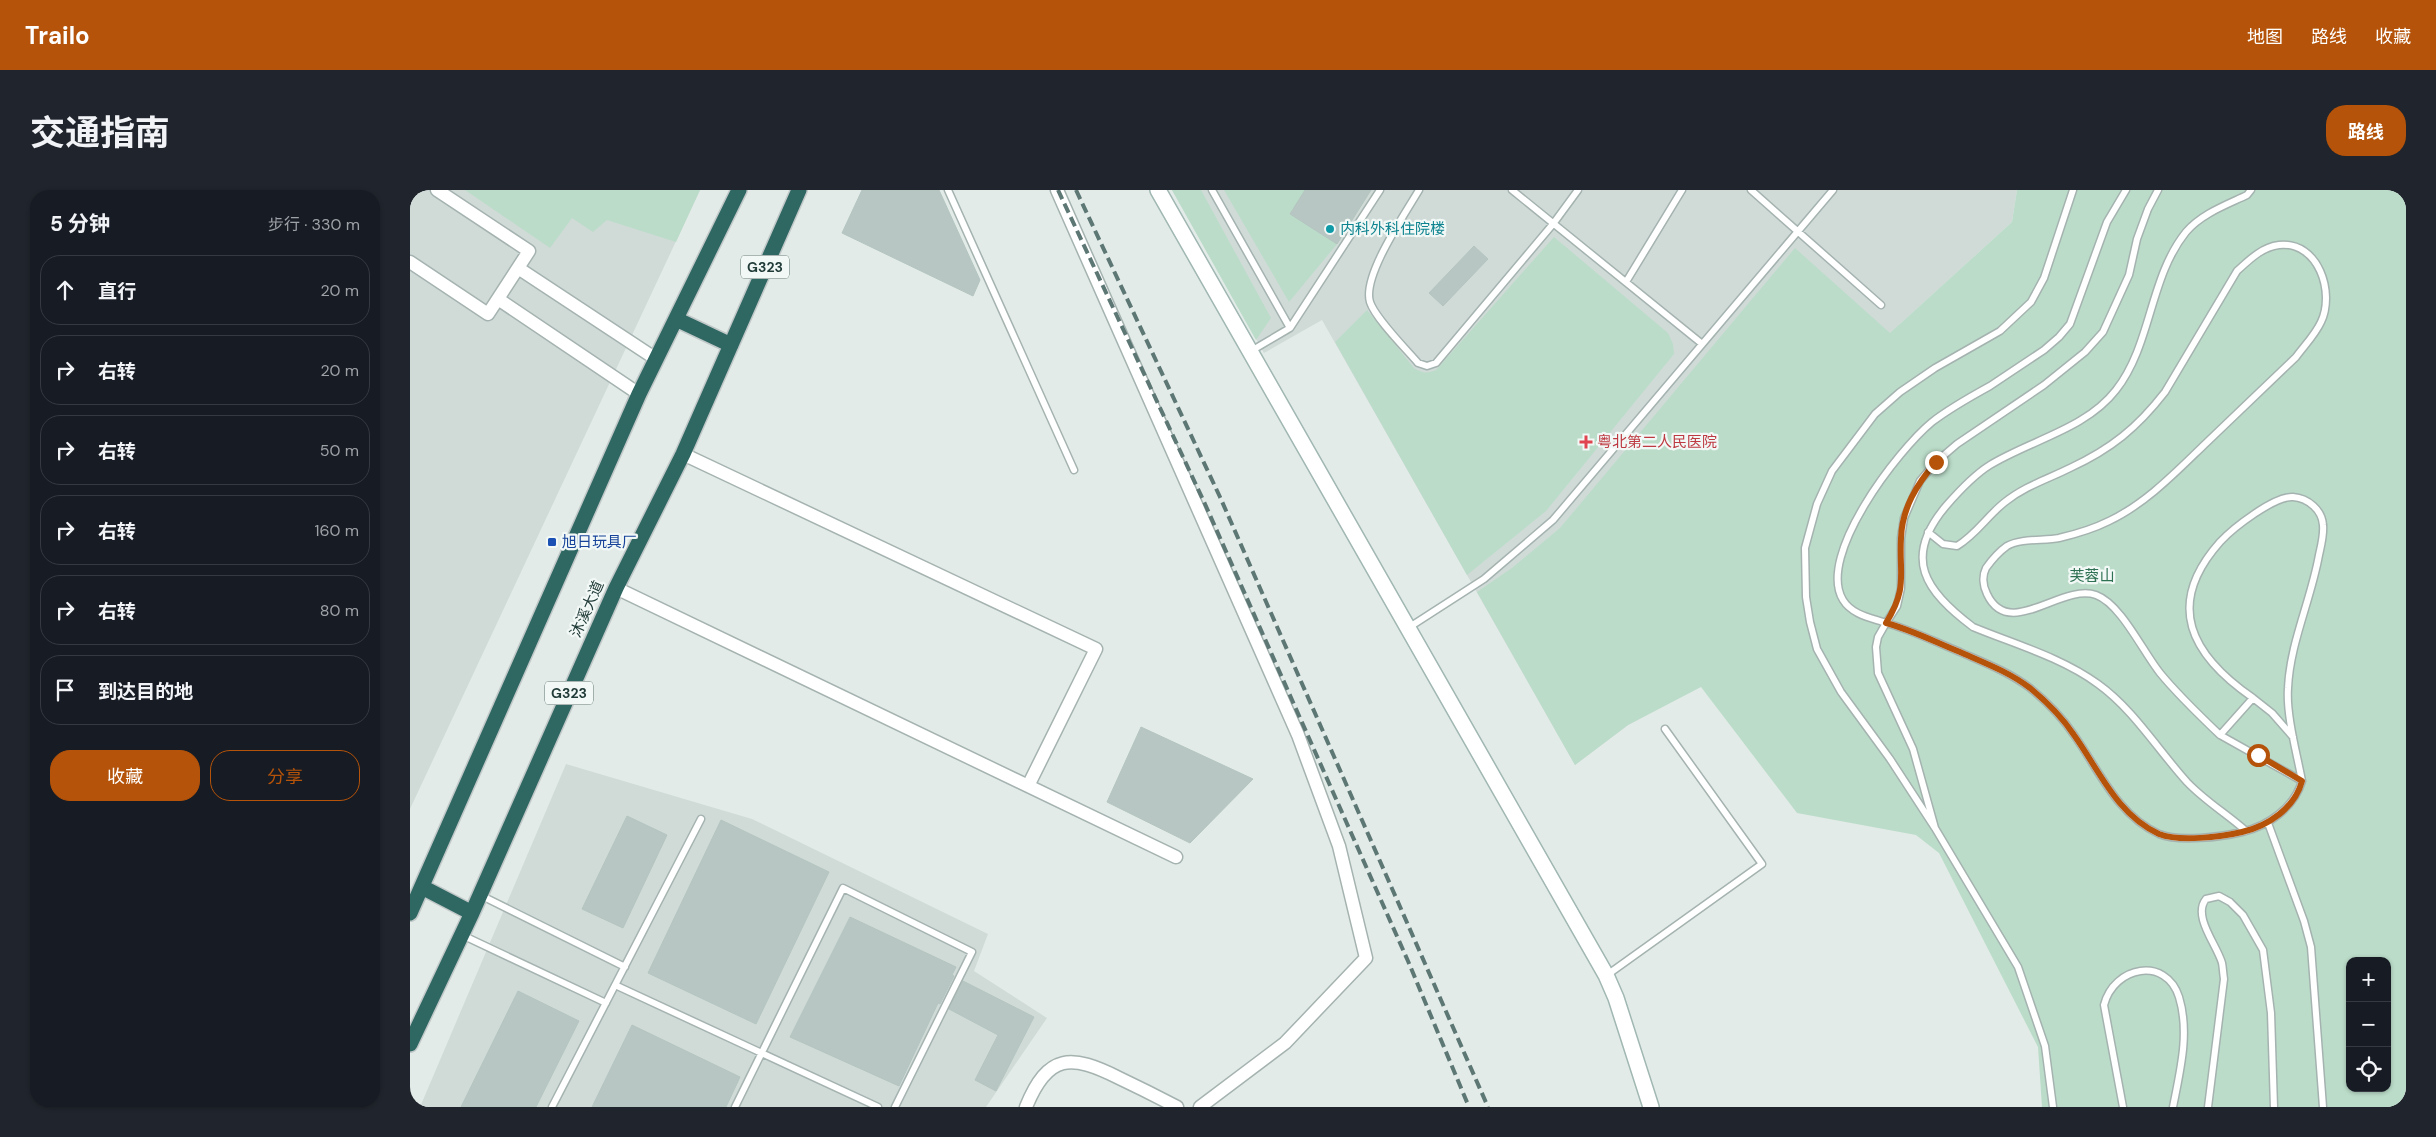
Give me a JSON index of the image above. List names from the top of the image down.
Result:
{
  "streets": {
    "highway": ["G323", "沐溪大道"]
  },
  "parks": ["芙蓉山"],
  "places": {
    "other": ["内科外科住院楼"],
    "health": ["粤北第二人民医院"],
    "transit": ["旭日玩具厂"]
  },
  "page": {
    "header": "Trailo",
    "nav": ["地图", "路线", "收藏"],
    "title": "交通指南",
    "buttons": [
      "路线",
      ["收藏", "分享"]
    ],
    "heading": ["5 分钟", "步行 · 330 m"],
    "list": [
      ["直行", "20 m"],
      ["右转", "20 m"],
      ["右转", "50 m"],
      ["右转", "160 m"],
      ["右转", "80 m"],
      "到达目的地"
    ],
    "map_buttons": ["+", "−"]
  }
}
